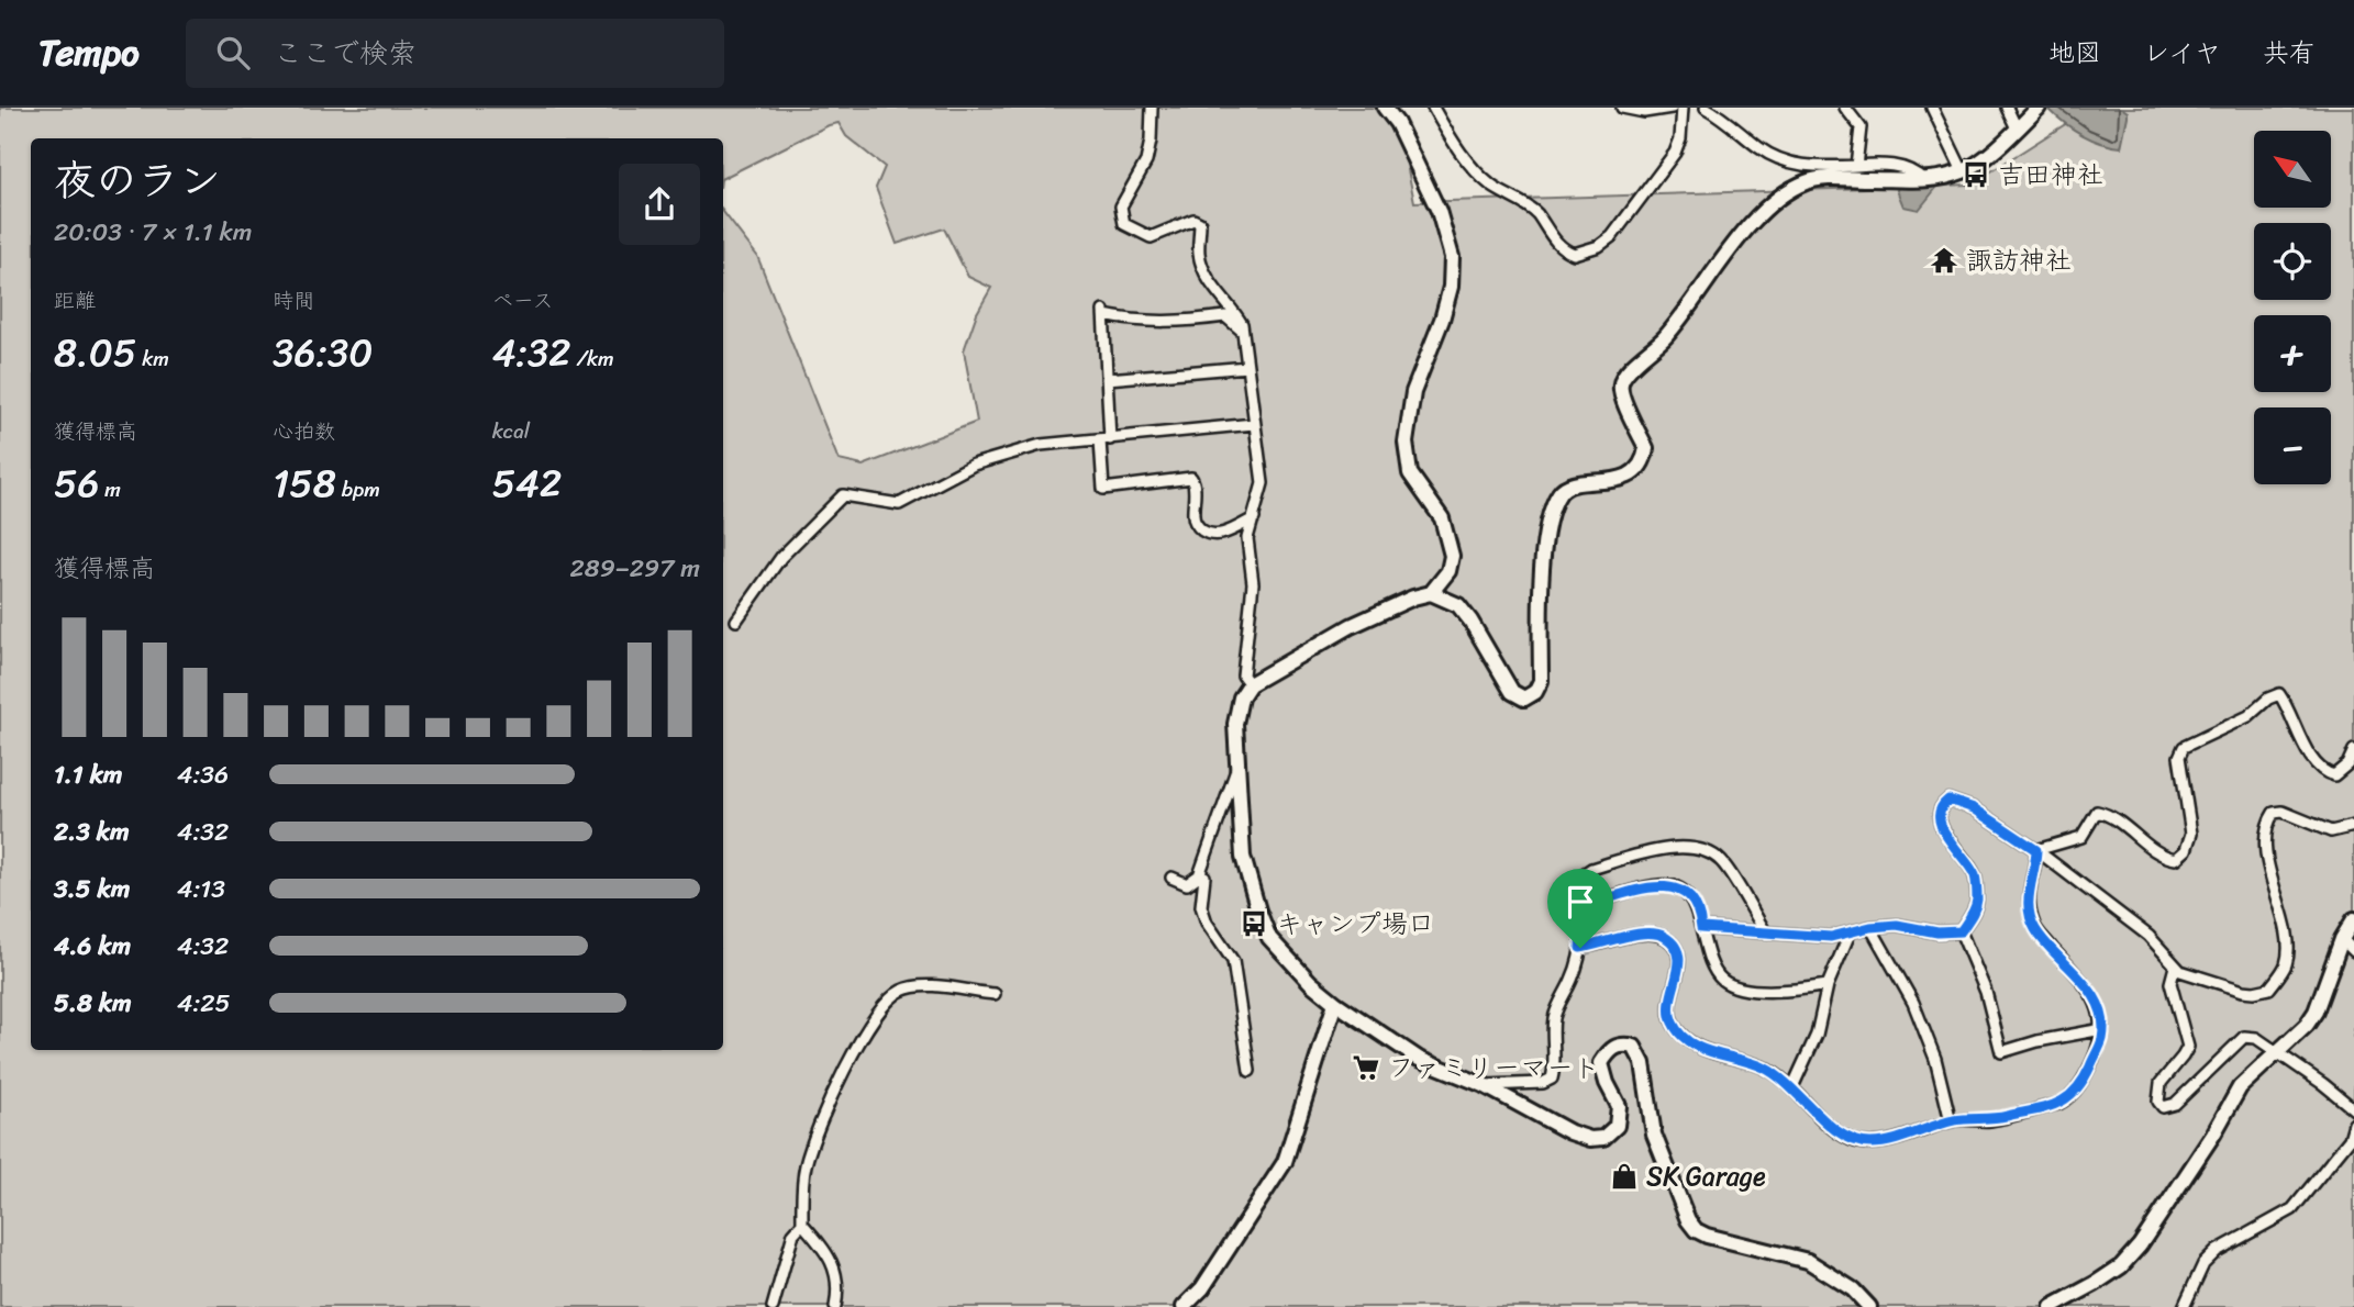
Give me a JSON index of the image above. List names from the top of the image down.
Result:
{
  "places": {
    "bus stop": ["吉田神社", "キャンプ場口"],
    "temple": ["諏訪神社"],
    "supermarket": ["ファミリーマート"],
    "shop": ["SK Garage"]
  },
  "north": "top left",
  "page": {
    "header": "Tempo",
    "search": "ここで検索",
    "nav": ["地図", "レイヤ", "共有"],
    "map_buttons": ["+", "−"],
    "heading": ["夜のラン", "20:03 · 7 × 1.1 km"],
    "stats": [
      ["距離", "8.05 km"],
      ["時間", "36:30"],
      ["ペース", "4:32 /km"],
      ["獲得標高", "56 m"],
      ["心拍数", "158 bpm"],
      ["kcal", "542"]
    ],
    "chart": ["獲得標高", "289–297 m"],
    "list": [
      {
        "name": "1.1 km",
        "note": "4:36"
      },
      {
        "name": "2.3 km",
        "note": "4:32"
      },
      {
        "name": "3.5 km",
        "note": "4:13"
      },
      {
        "name": "4.6 km",
        "note": "4:32"
      },
      {
        "name": "5.8 km",
        "note": "4:25"
      }
    ]
  }
}
